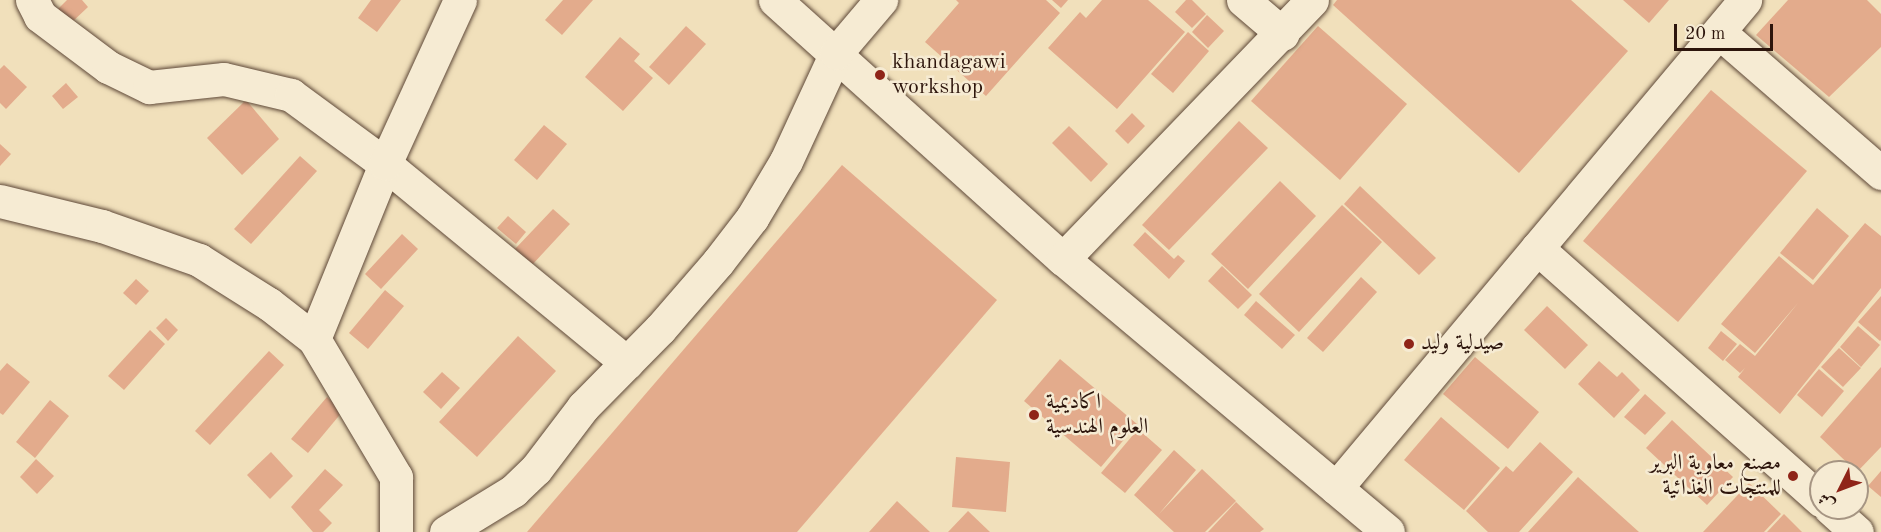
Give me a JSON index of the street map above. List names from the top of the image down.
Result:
{
  "places": [
    "khandagawi workshop",
    "صيدلية وليد",
    "اكاديمية العلوم الهندسية",
    "مصنع معاوية البرير للمنتجات الغذائية"
  ],
  "scale_bar": "20 m",
  "north": "bottom left"
}
